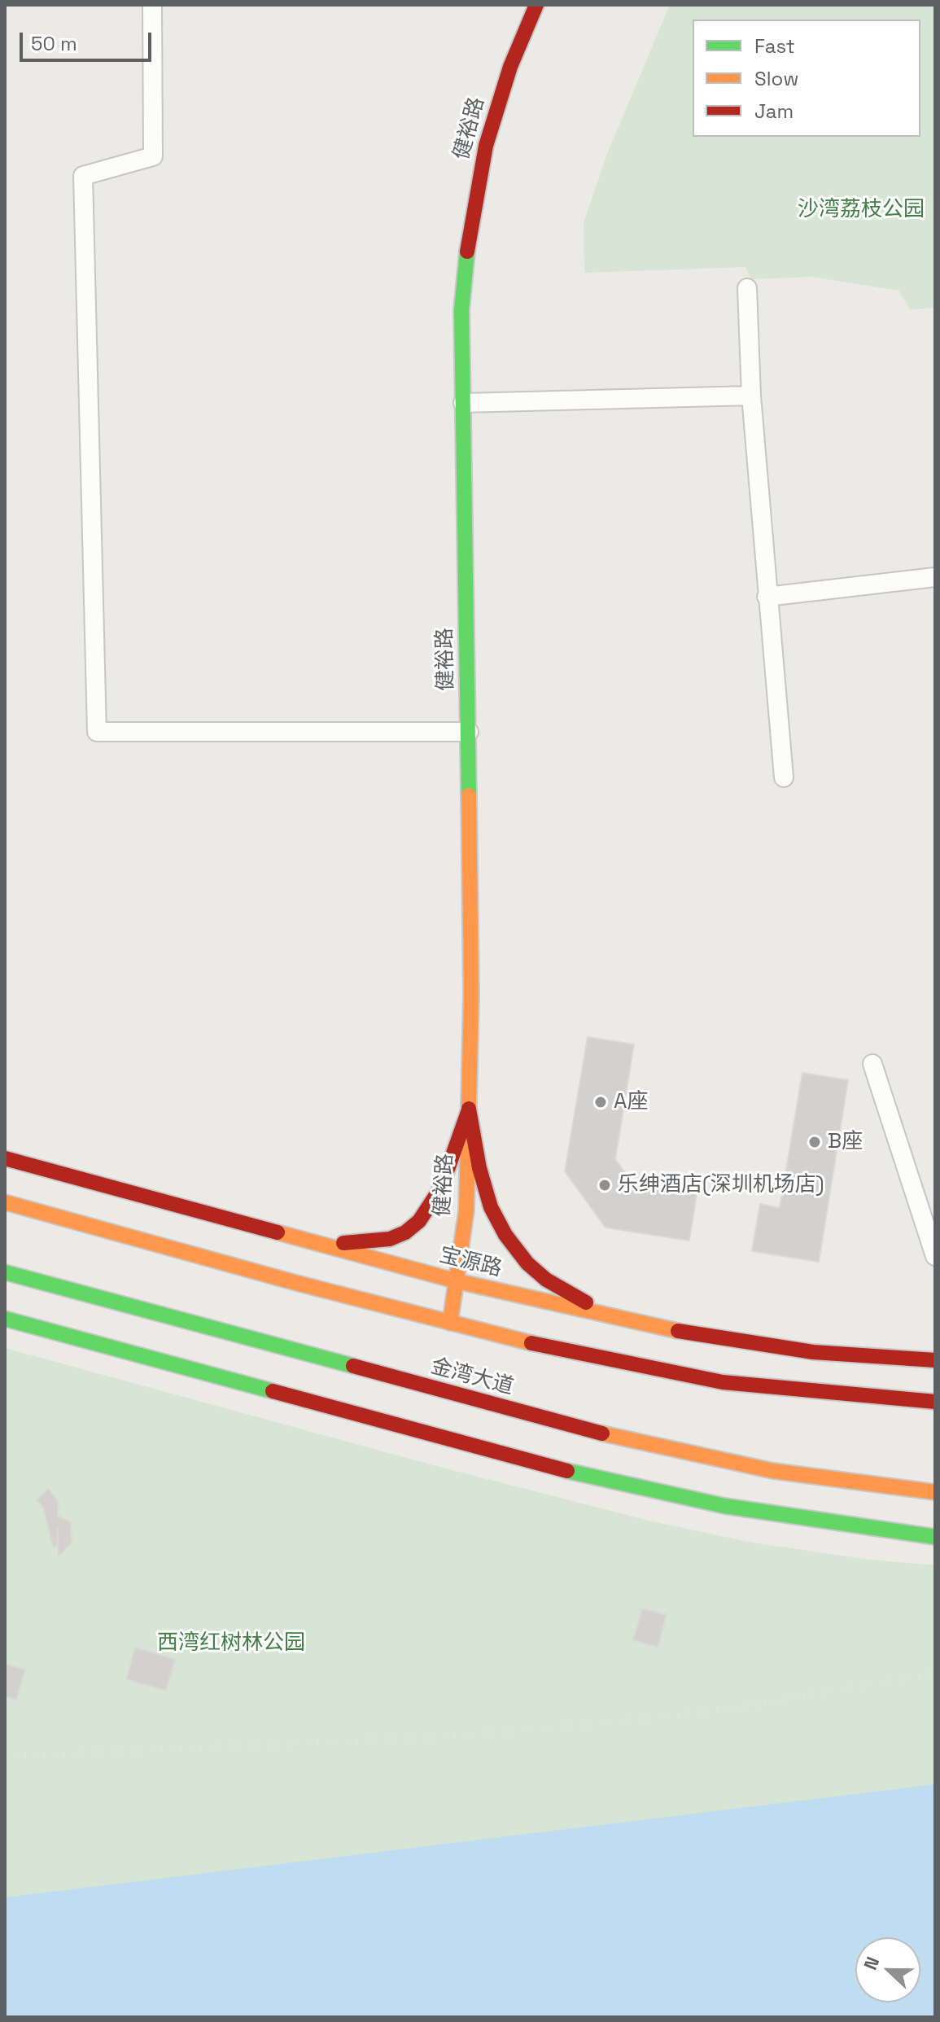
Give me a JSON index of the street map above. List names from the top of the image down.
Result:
{
  "streets": {
    "main road": ["健裕路", "宝源路", "金湾大道"]
  },
  "crossings": [
    ["健裕路", "宝源路"]
  ],
  "parks": ["沙湾荔枝公园", "西湾红树林公园"],
  "places": ["A座", "B座", "乐绅酒店(深圳机场店)"],
  "legend": ["Fast", "Slow", "Jam"],
  "scale_bar": "50 m",
  "north": "left"
}
